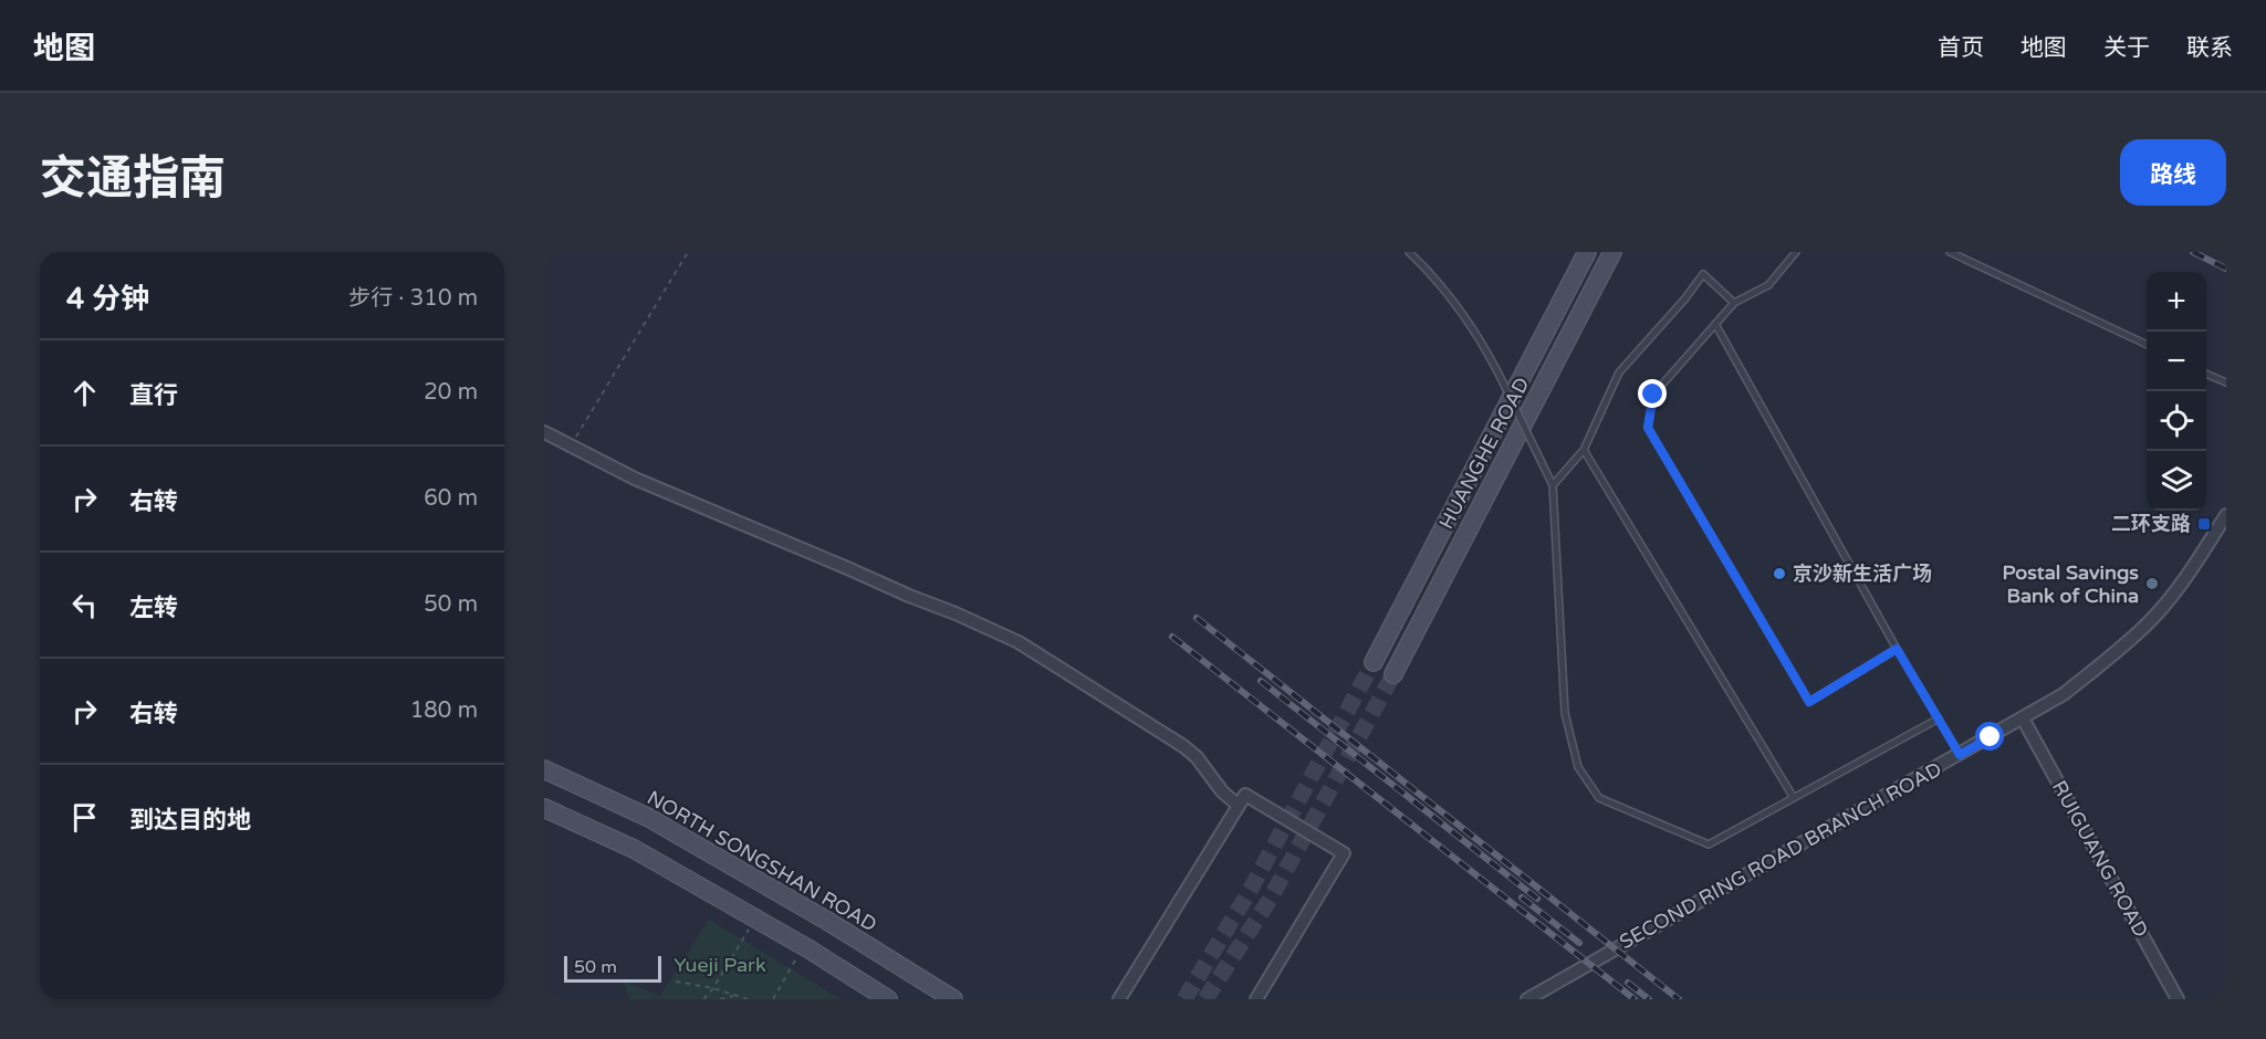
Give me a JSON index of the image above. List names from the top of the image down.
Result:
{
  "streets": {
    "main road": ["HUANGHE ROAD", "NORTH SONGSHAN ROAD"],
    "street": ["SECOND RING ROAD BRANCH ROAD", "RUIGUANG ROAD"]
  },
  "crossings": [
    ["SECOND RING ROAD BRANCH ROAD", "RUIGUANG ROAD"]
  ],
  "parks": ["Yueji Park"],
  "places": {
    "transit": ["二环支路"],
    "other": ["京沙新生活广场", "Postal Savings Bank of China"]
  },
  "scale_bar": "50 m",
  "page": {
    "header": "地图",
    "nav": [
      "首页",
      "地图",
      "关于",
      "联系"
    ],
    "title": "交通指南",
    "buttons": "路线",
    "heading": ["4 分钟", "步行 · 310 m"],
    "map_buttons": ["+", "−"],
    "list": [
      ["直行", "20 m"],
      ["右转", "60 m"],
      ["左转", "50 m"],
      ["右转", "180 m"],
      "到达目的地"
    ],
    "scale": "50 m"
  }
}
